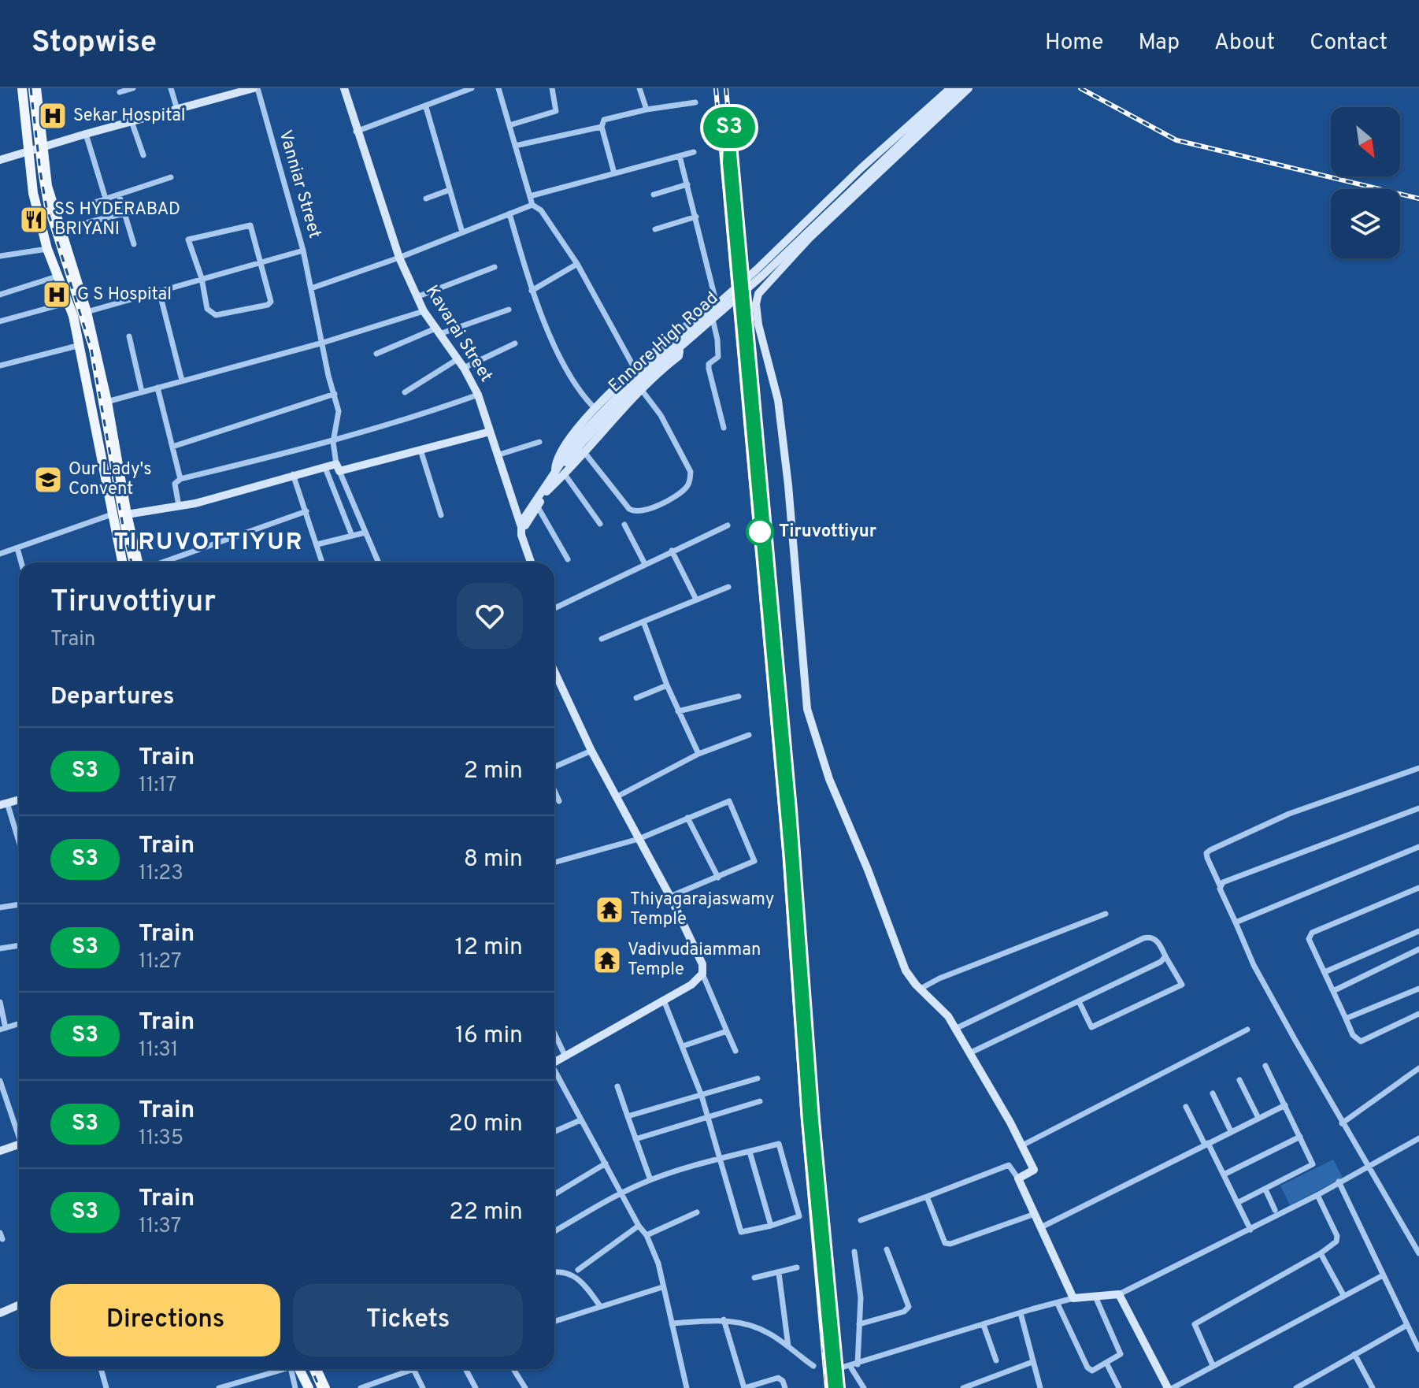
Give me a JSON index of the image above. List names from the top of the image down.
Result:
{
  "streets": {
    "street": ["Vanniar Street", "Kavarai Street", "Ennore High Road"]
  },
  "crossings": [
    ["Kavarai Street", "Ennore High Road"]
  ],
  "districts": ["TIRUVOTTIYUR"],
  "places": {
    "hospital": ["Sekar Hospital", "G S Hospital"],
    "restaurant": ["SS HYDERABAD BRIYANI"],
    "school or university": ["Our Lady's Convent"],
    "other": ["Tiruvottiyur"],
    "temple": ["Thiyagarajaswamy Temple", "Vadivudaiamman Temple"]
  },
  "north": "bottom right",
  "page": {
    "header": "Stopwise",
    "nav": [
      "Home",
      "Map",
      "About",
      "Contact"
    ],
    "on_map": "S3",
    "heading": [
      ["Tiruvottiyur", "Train"],
      "Departures"
    ],
    "list": [
      {
        "mark": "S3",
        "name": "Train",
        "note": "11:17",
        "value": "2 min"
      },
      {
        "mark": "S3",
        "name": "Train",
        "note": "11:23",
        "value": "8 min"
      },
      {
        "mark": "S3",
        "name": "Train",
        "note": "11:27",
        "value": "12 min"
      },
      {
        "mark": "S3",
        "name": "Train",
        "note": "11:31",
        "value": "16 min"
      },
      {
        "mark": "S3",
        "name": "Train",
        "note": "11:35",
        "value": "20 min"
      },
      {
        "mark": "S3",
        "name": "Train",
        "note": "11:37",
        "value": "22 min"
      }
    ],
    "buttons": ["Directions", "Tickets"]
  }
}
